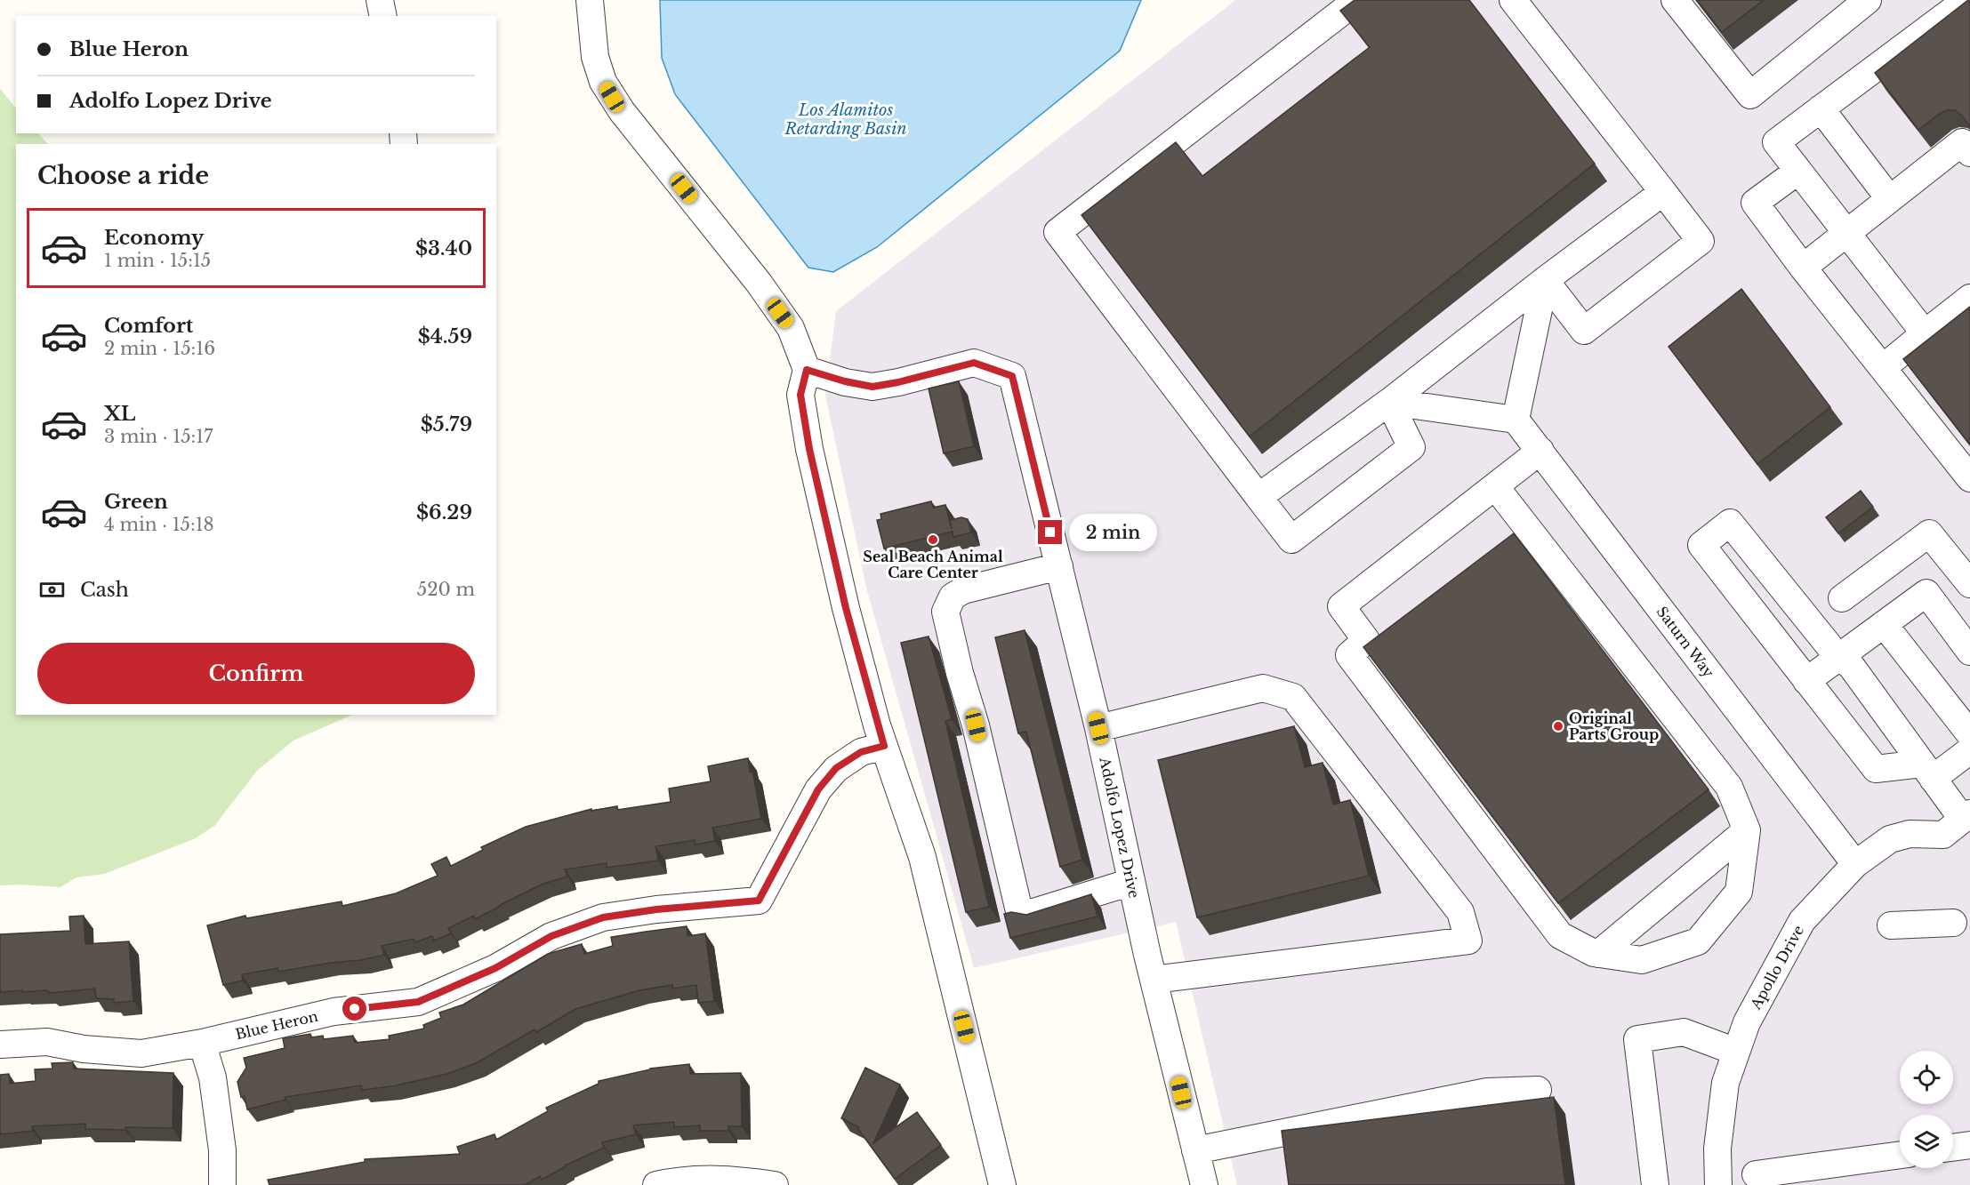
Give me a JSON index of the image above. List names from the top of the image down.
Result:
{
  "streets": {
    "street": [
      "Saturn Way",
      "Adolfo Lopez Drive",
      "Apollo Drive",
      "Blue Heron"
    ]
  },
  "crossings": [
    ["Saturn Way", "Apollo Drive"]
  ],
  "water": ["Los Alamitos Retarding Basin"],
  "places": ["Seal Beach Animal Care Center", "Original Parts Group"],
  "page": {
    "banner": ["Blue Heron", "Adolfo Lopez Drive"],
    "heading": "Choose a ride",
    "list": [
      {
        "name": "Economy",
        "note": "1 min · 15:15",
        "value": "$3.40"
      },
      {
        "name": "Comfort",
        "note": "2 min · 15:16",
        "value": "$4.59"
      },
      {
        "name": "XL",
        "note": "3 min · 15:17",
        "value": "$5.79"
      },
      {
        "name": "Green",
        "note": "4 min · 15:18",
        "value": "$6.29"
      }
    ],
    "bubble": "2 min",
    "pay": ["Cash", "520 m"],
    "buttons": "Confirm"
  }
}
